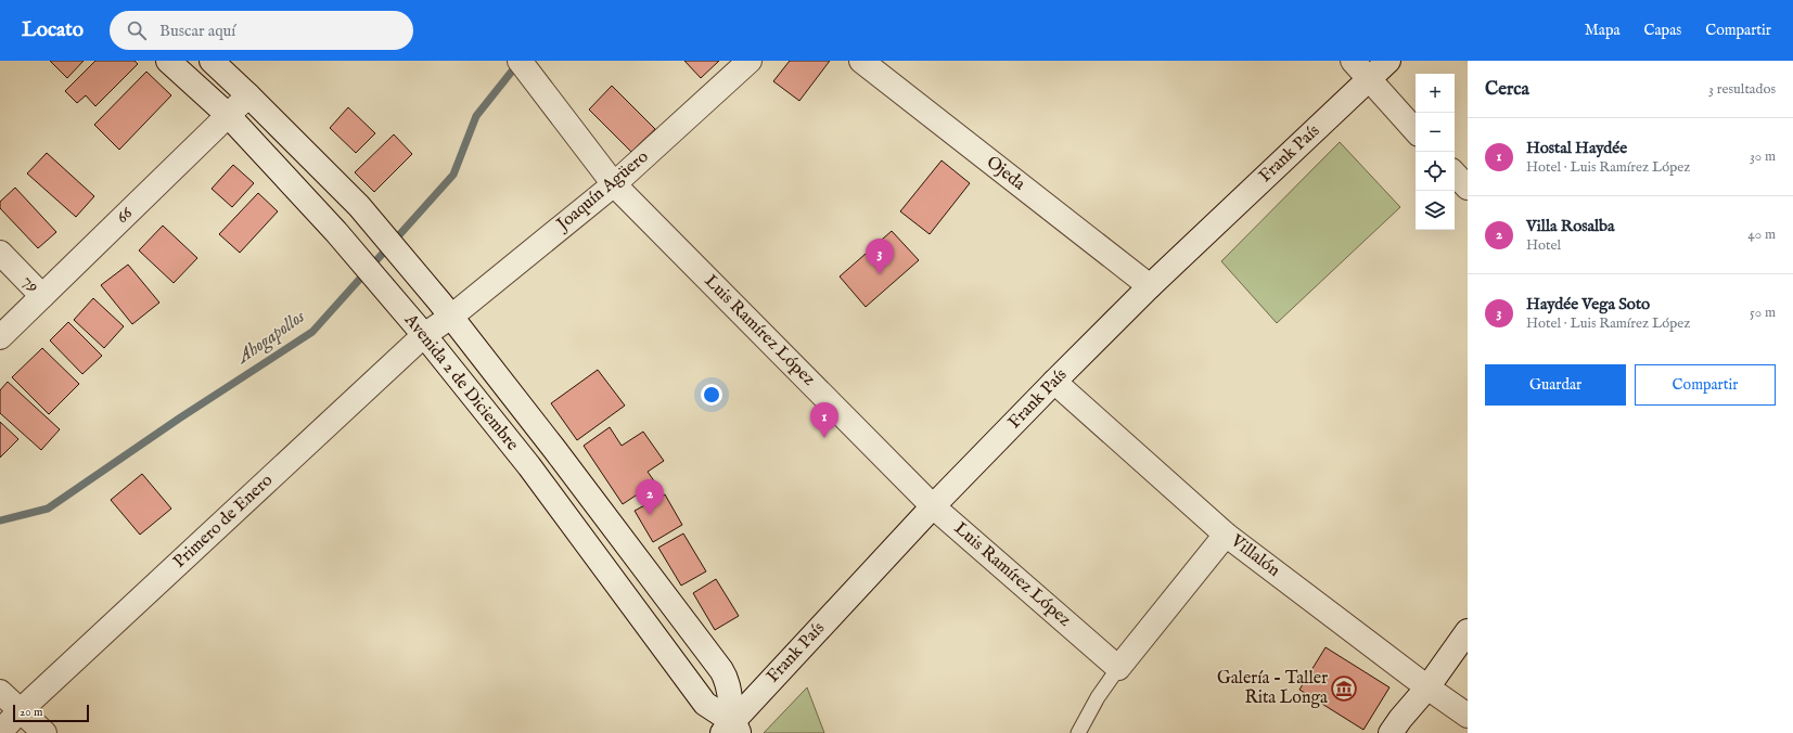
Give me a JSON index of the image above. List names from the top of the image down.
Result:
{
  "streets": {
    "street": [
      "Frank País",
      "Ojeda",
      "Joaquín Agüero",
      "66",
      "79",
      "Luis Ramírez López",
      "Avenida 2 de Diciembre",
      "Primero de Enero",
      "Villalón"
    ]
  },
  "crossings": [
    ["Frank País", "Ojeda"],
    ["Frank País", "Luis Ramírez López"],
    ["Frank País", "Avenida 2 de Diciembre"],
    ["Frank País", "Villalón"],
    ["Joaquín Agüero", "Luis Ramírez López"],
    ["Joaquín Agüero", "Avenida 2 de Diciembre"],
    ["Joaquín Agüero", "Primero de Enero"],
    ["66", "79"],
    ["66", "Avenida 2 de Diciembre"],
    ["Avenida 2 de Diciembre", "Primero de Enero"]
  ],
  "water": ["Ahogapollos"],
  "places": {
    "museum": ["Galería - Taller Rita Longa"]
  },
  "scale_bar": "20 m",
  "page": {
    "header": "Locato",
    "search": "Buscar aquí",
    "nav": ["Mapa", "Capas", "Compartir"],
    "heading": ["Cerca", "3 resultados"],
    "map_buttons": ["+", "−"],
    "list": [
      {
        "mark": "1",
        "name": "Hostal Haydée",
        "note": "Hotel · Luis Ramírez López",
        "value": "30 m"
      },
      {
        "mark": "2",
        "name": "Villa Rosalba",
        "note": "Hotel",
        "value": "40 m"
      },
      {
        "mark": "3",
        "name": "Haydée Vega Soto",
        "note": "Hotel · Luis Ramírez López",
        "value": "50 m"
      }
    ],
    "pins": ["3", "1", "2"],
    "buttons": ["Guardar", "Compartir"],
    "scale": "20 m"
  }
}
